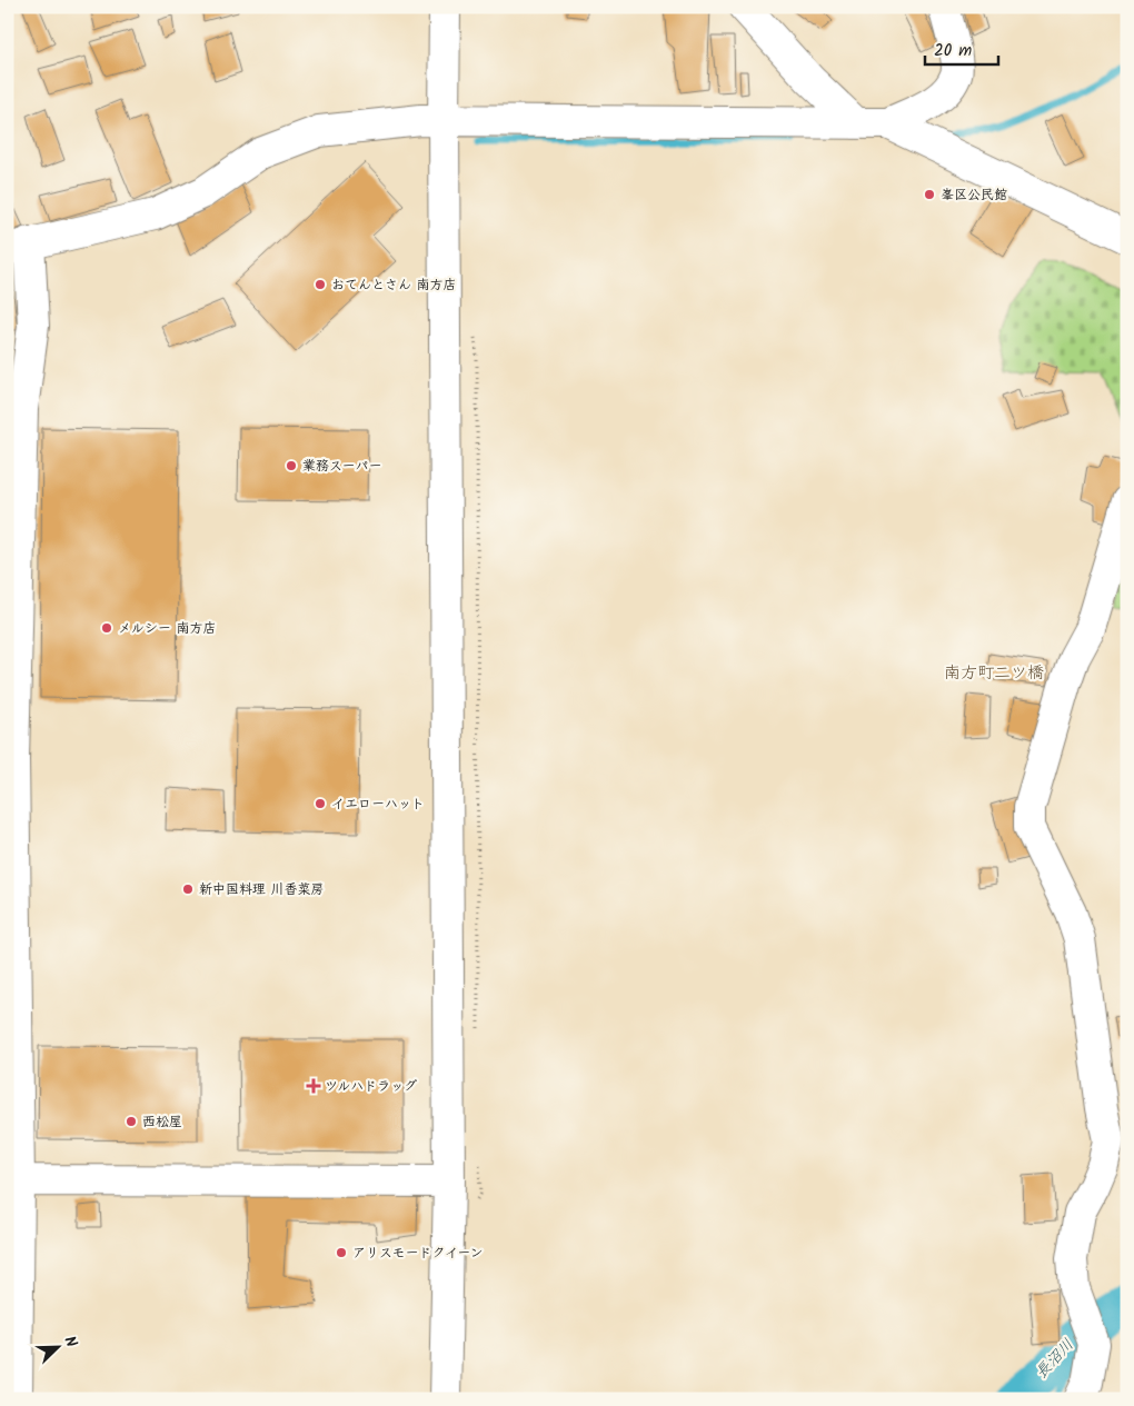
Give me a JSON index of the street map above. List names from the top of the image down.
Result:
{
  "districts": ["南方町二ツ橋"],
  "water": ["長沼川"],
  "places": {
    "other": [
      "峯区公民館",
      "おてんとさん 南方店",
      "業務スーパー",
      "メルシー 南方店",
      "イエローハット",
      "新中国料理 川香菜房",
      "西松屋",
      "アリスモードクイーン"
    ],
    "health": ["ツルハドラッグ"]
  },
  "scale_bar": "20 m",
  "north": "top right"
}
